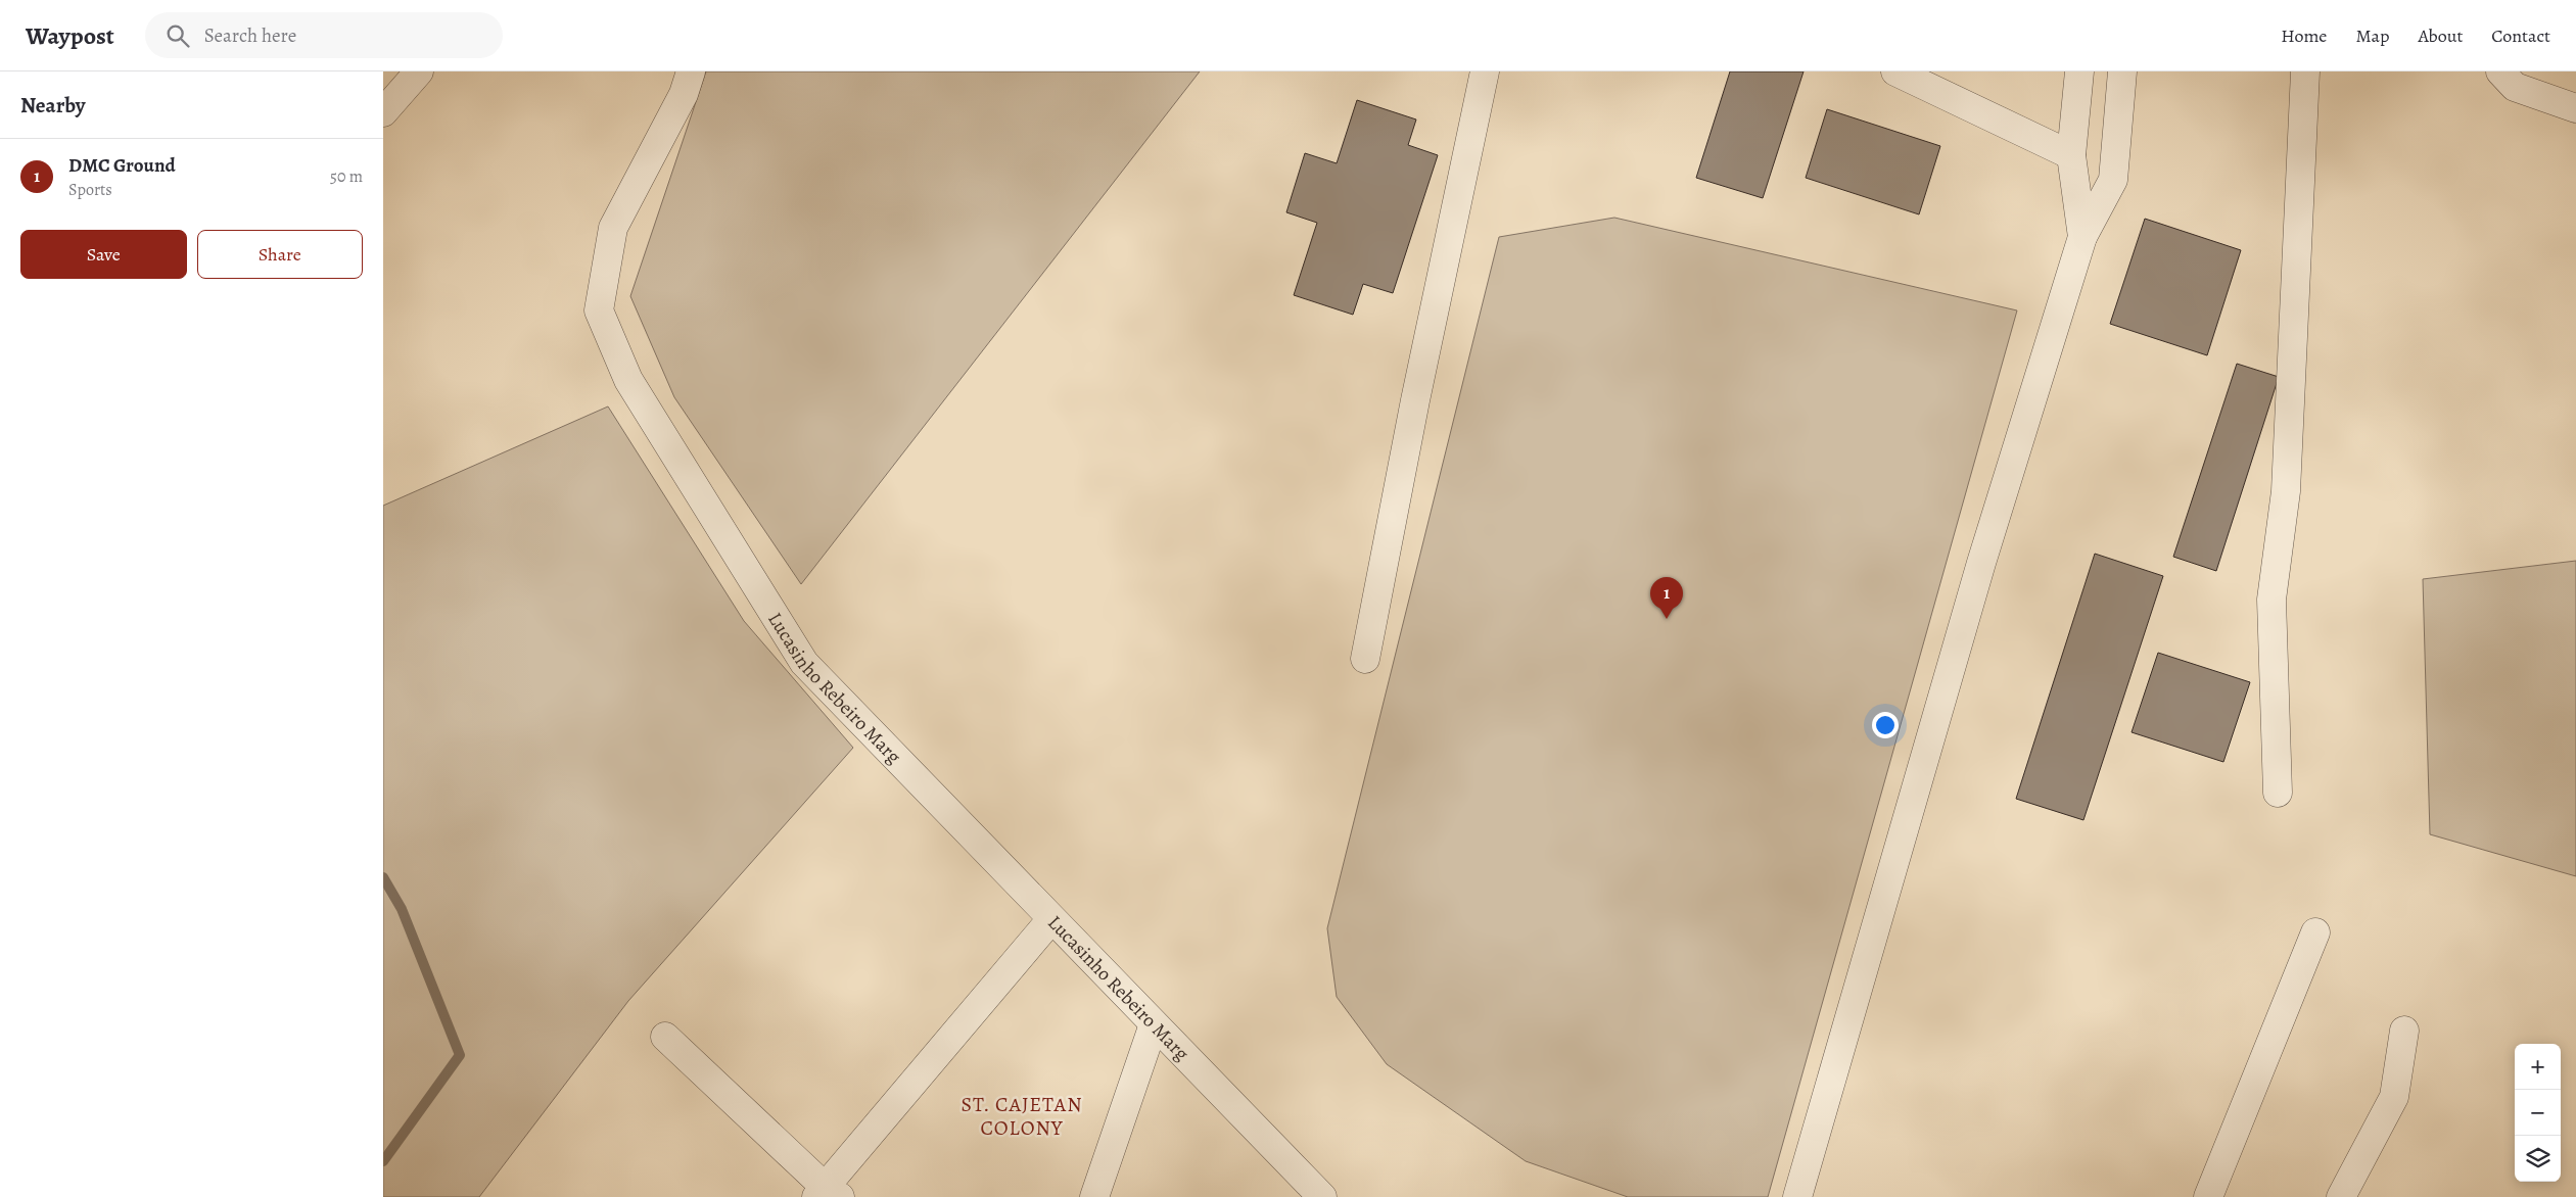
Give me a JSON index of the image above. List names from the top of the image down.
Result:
{
  "streets": {
    "street": ["Lucasinho Rebeiro Marg"]
  },
  "districts": ["ST. CAJETAN COLONY"],
  "page": {
    "header": "Waypost",
    "search": "Search here",
    "nav": [
      "Home",
      "Map",
      "About",
      "Contact"
    ],
    "heading": "Nearby",
    "list": [
      {
        "mark": "1",
        "name": "DMC Ground",
        "note": "Sports",
        "value": "50 m"
      }
    ],
    "buttons": ["Save", "Share"],
    "pins": "1",
    "map_buttons": ["+", "−"]
  }
}
